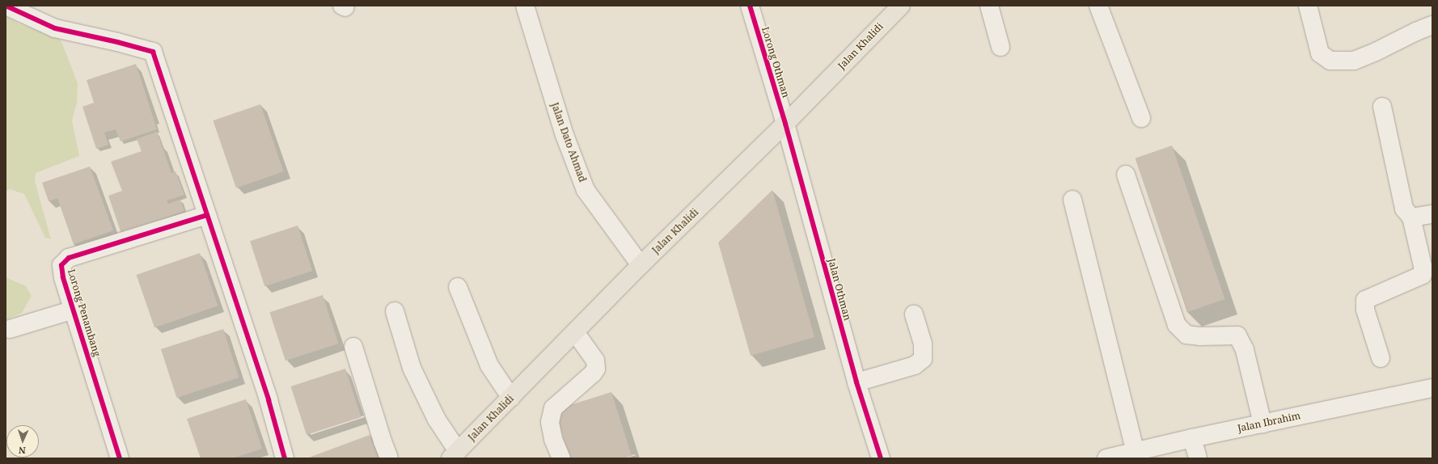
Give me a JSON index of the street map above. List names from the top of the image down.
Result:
{
  "streets": {
    "main road": ["Jalan Khalidi"],
    "street": [
      "Lorong Othman",
      "Jalan Dato Ahmad",
      "Jalan Othman",
      "Lorong Penambang",
      "Jalan Ibrahim"
    ]
  },
  "crossings": [
    ["Jalan Khalidi", "Lorong Othman"],
    ["Jalan Khalidi", "Jalan Dato Ahmad"],
    ["Jalan Khalidi", "Jalan Othman"],
    ["Lorong Othman", "Jalan Othman"]
  ],
  "north": "bottom"
}
